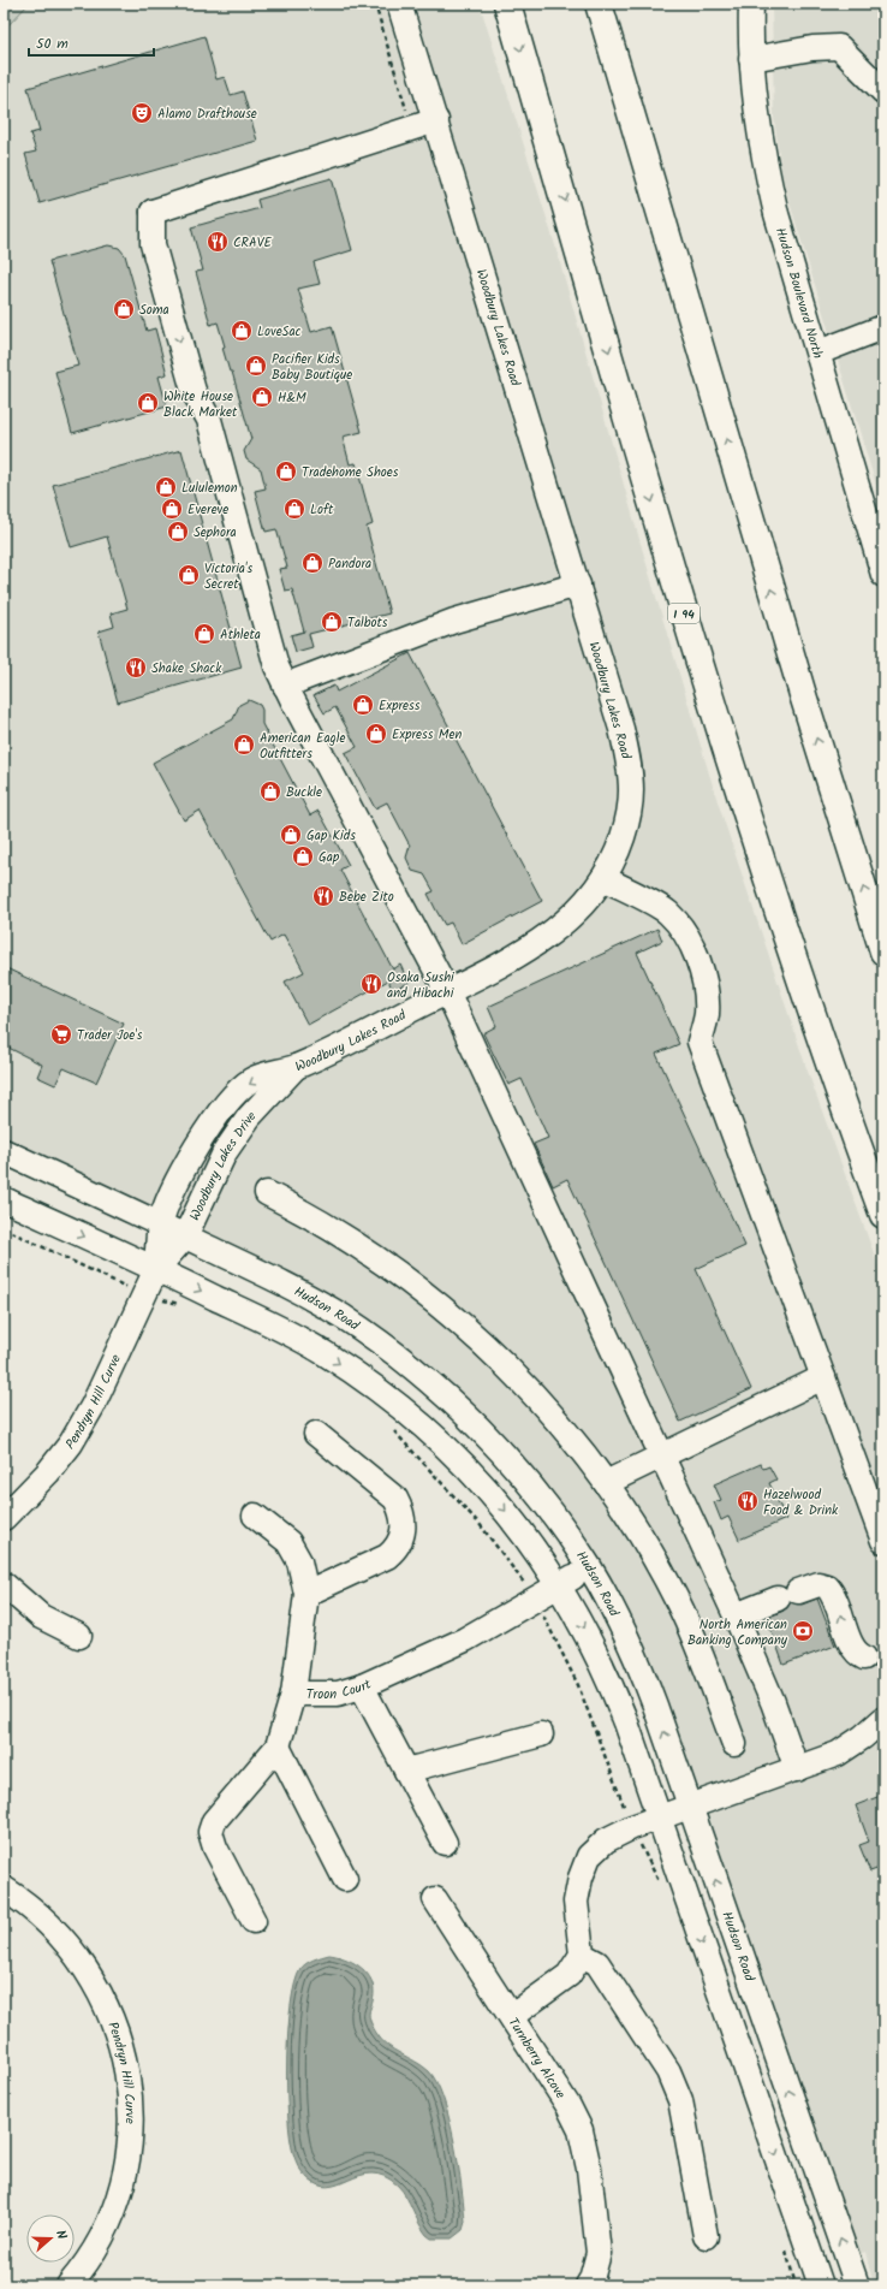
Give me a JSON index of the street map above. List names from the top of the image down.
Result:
{
  "streets": {
    "highway": ["I 94"],
    "street": [
      "Hudson Boulevard North",
      "Woodbury Lakes Road",
      "Woodbury Lakes Drive",
      "Hudson Road",
      "Pendryn Hill Curve",
      "Troon Court",
      "Turnberry Alcove"
    ]
  },
  "crossings": [
    ["Woodbury Lakes Road", "Woodbury Lakes Drive"],
    ["Woodbury Lakes Road", "Hudson Road"],
    ["Woodbury Lakes Road", "Pendryn Hill Curve"],
    ["Woodbury Lakes Drive", "Hudson Road"],
    ["Woodbury Lakes Drive", "Pendryn Hill Curve"],
    ["Hudson Road", "Troon Court"]
  ],
  "places": {
    "theatre": ["Alamo Drafthouse"],
    "restaurant": [
      "CRAVE",
      "Shake Shack",
      "Bebe Zito",
      "Osaka Sushi and Hibachi",
      "Hazelwood Food & Drink"
    ],
    "shop": [
      "Soma",
      "LoveSac",
      "Pacifier Kids Baby Boutique",
      "H&M",
      "White House Black Market",
      "Tradehome Shoes",
      "Lululemon",
      "Evereve",
      "Loft",
      "Sephora",
      "Pandora",
      "Victoria's Secret",
      "Talbots",
      "Athleta",
      "Express",
      "Express Men",
      "American Eagle Outfitters",
      "Buckle",
      "Gap Kids",
      "Gap"
    ],
    "supermarket": ["Trader Joe's"],
    "bank": ["North American Banking Company"]
  },
  "scale_bar": "50 m",
  "north": "right"
}
